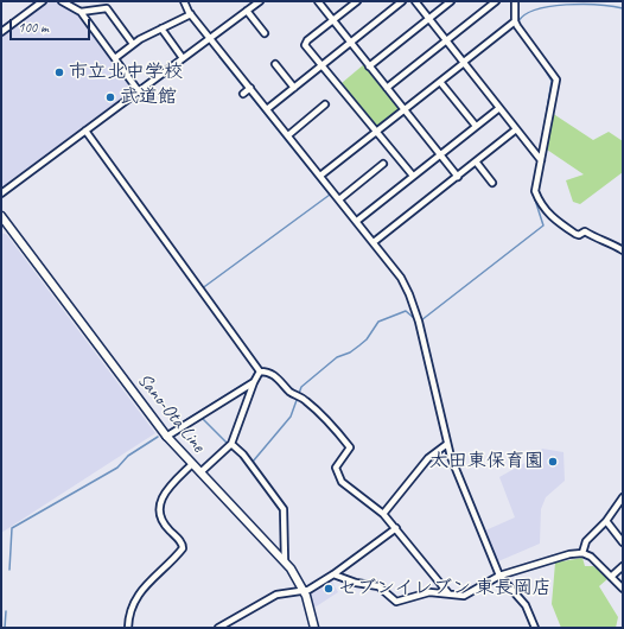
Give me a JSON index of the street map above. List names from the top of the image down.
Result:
{
  "streets": {
    "main road": ["Sano-Ota Line"]
  },
  "places": [
    "市立北中学校",
    "武道館",
    "太田東保育園",
    "セブンイレブン 東長岡店"
  ],
  "scale_bar": "100 m"
}
